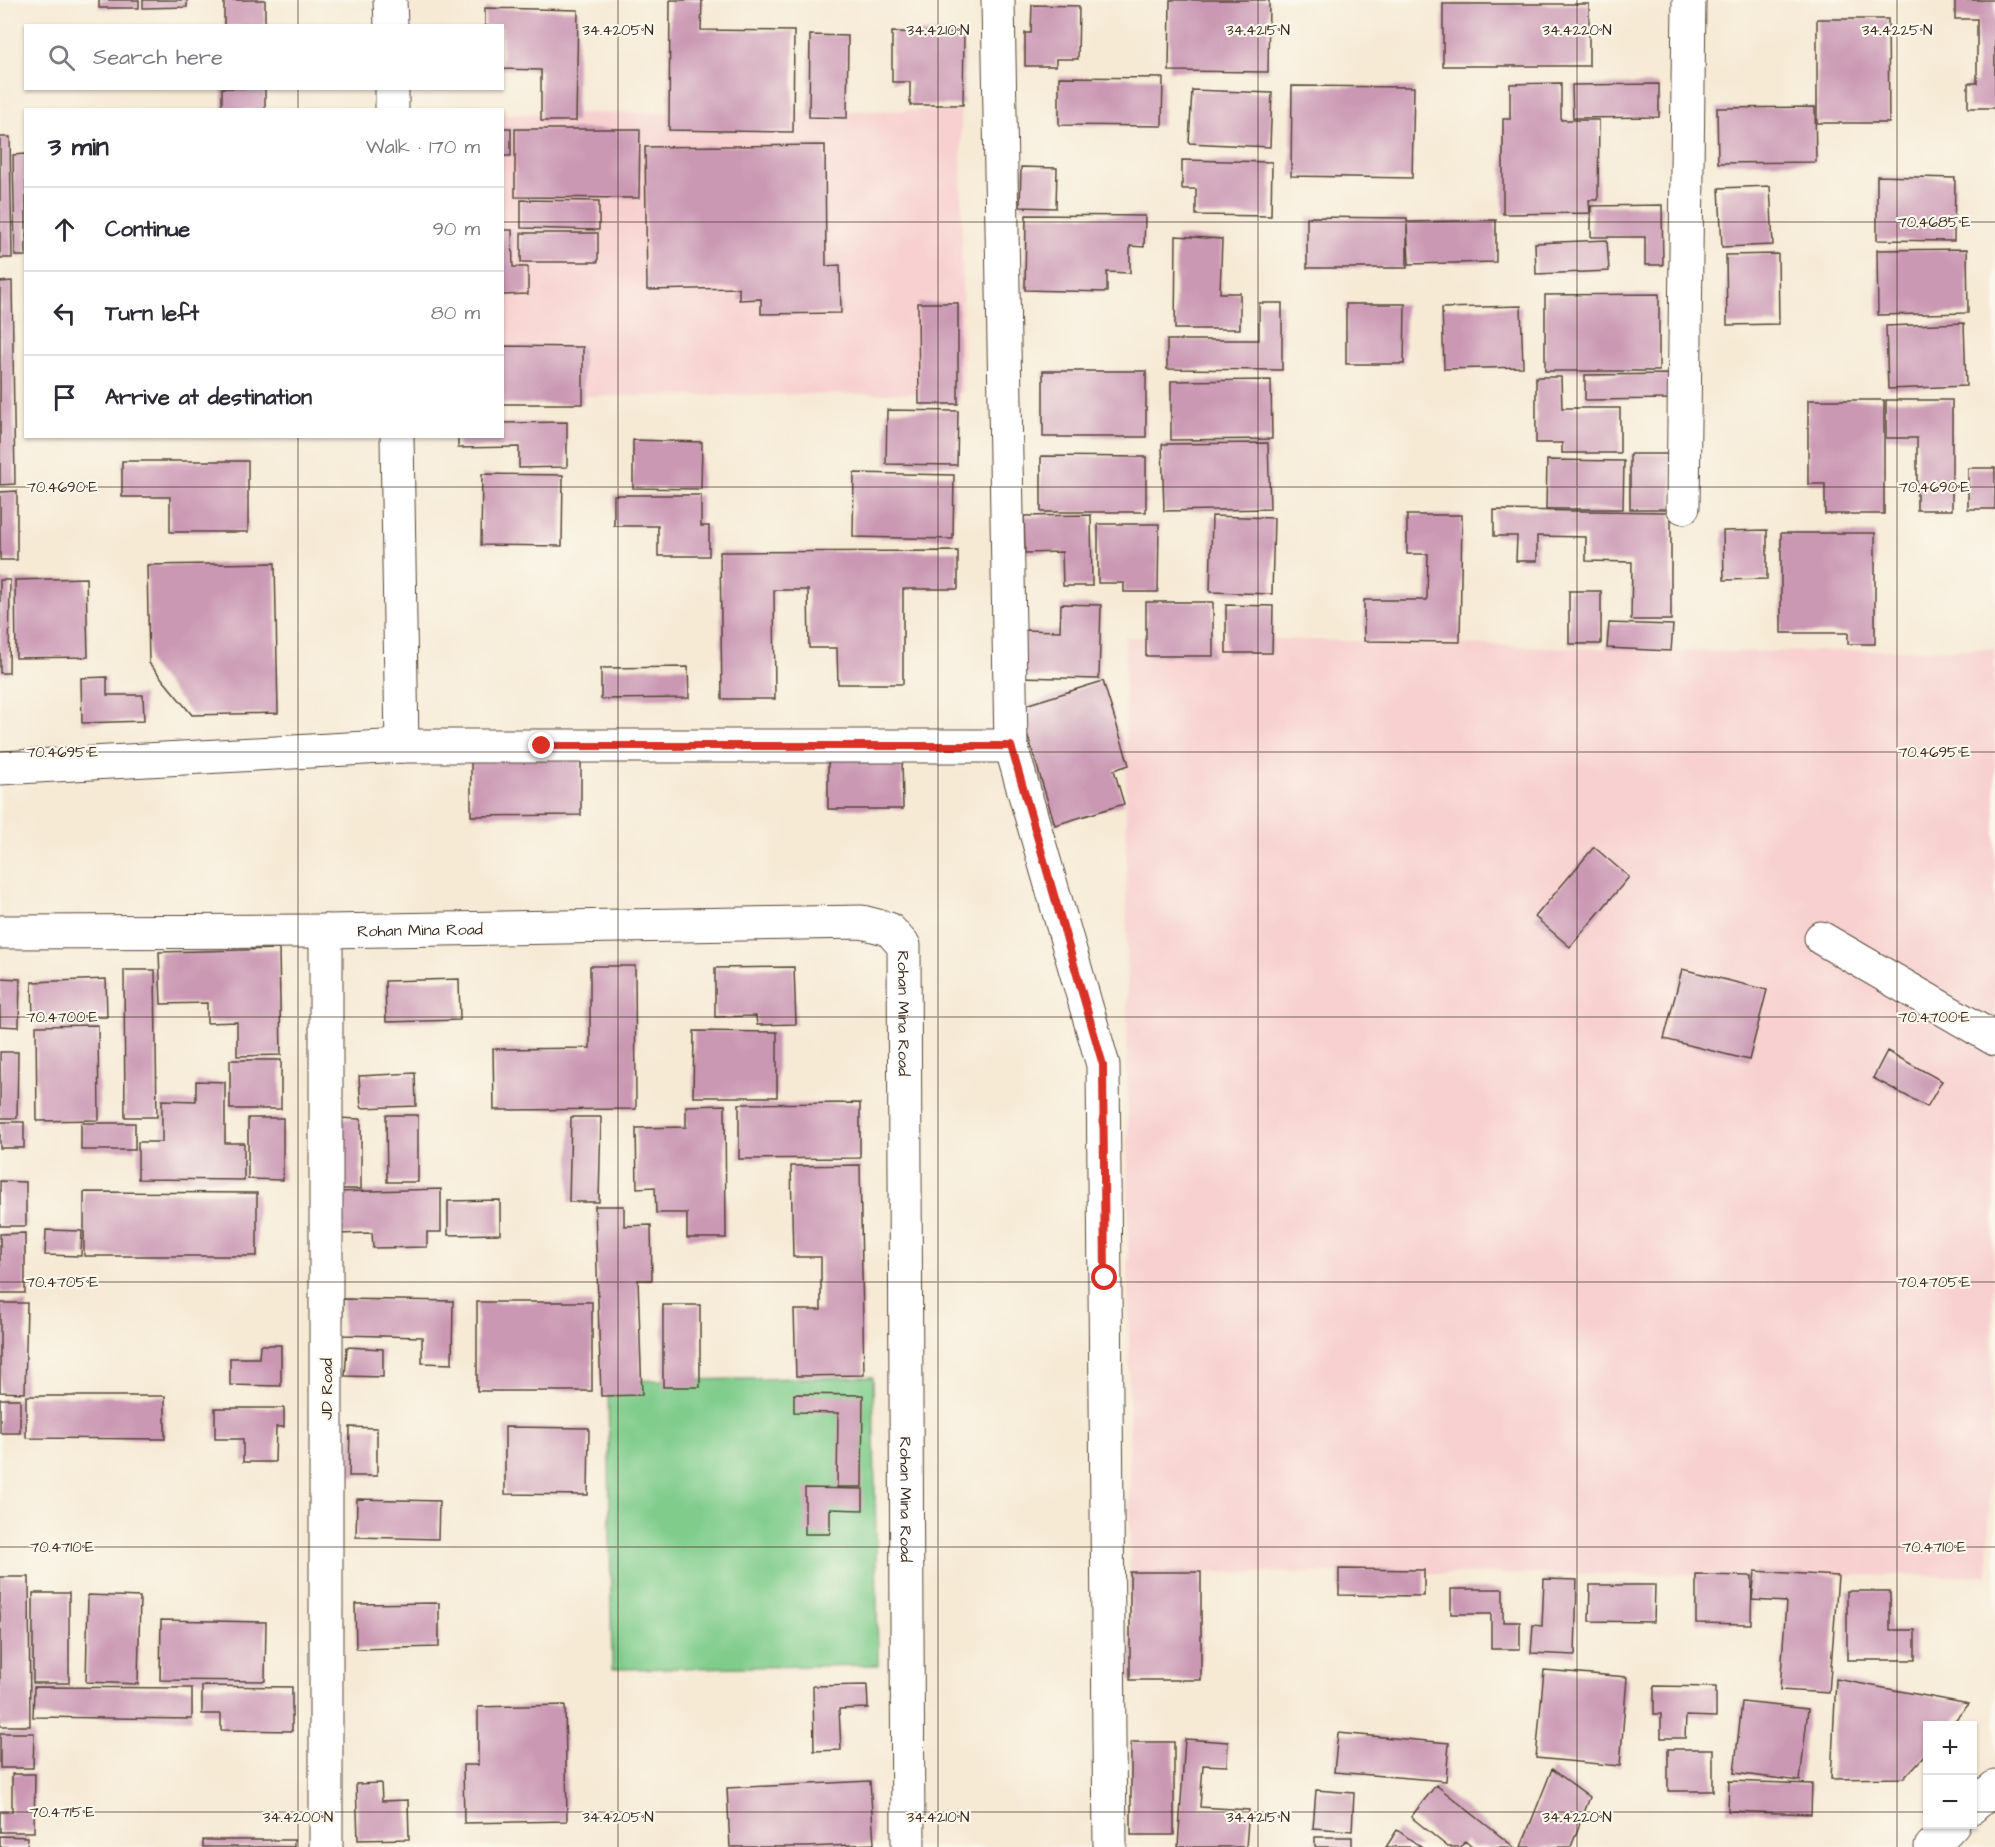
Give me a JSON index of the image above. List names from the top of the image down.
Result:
{
  "streets": {
    "main road": ["Rohan Mina Road", "JD Road"]
  },
  "crossings": [
    ["Rohan Mina Road", "JD Road"]
  ],
  "page": {
    "search": "Search here",
    "heading": ["3 min", "Walk · 170 m"],
    "list": [
      ["Continue", "90 m"],
      ["Turn left", "80 m"],
      "Arrive at destination"
    ],
    "map_buttons": ["+", "−"]
  },
  "coordinates": [
    "34.4205°N",
    "34.4210°N",
    "34.4215°N",
    "34.4220°N",
    "34.4225°N",
    "70.4685°E",
    "70.4690°E",
    "70.4695°E",
    "70.4700°E",
    "70.4705°E",
    "70.4710°E",
    "70.4715°E",
    "34.4200°N"
  ]
}
